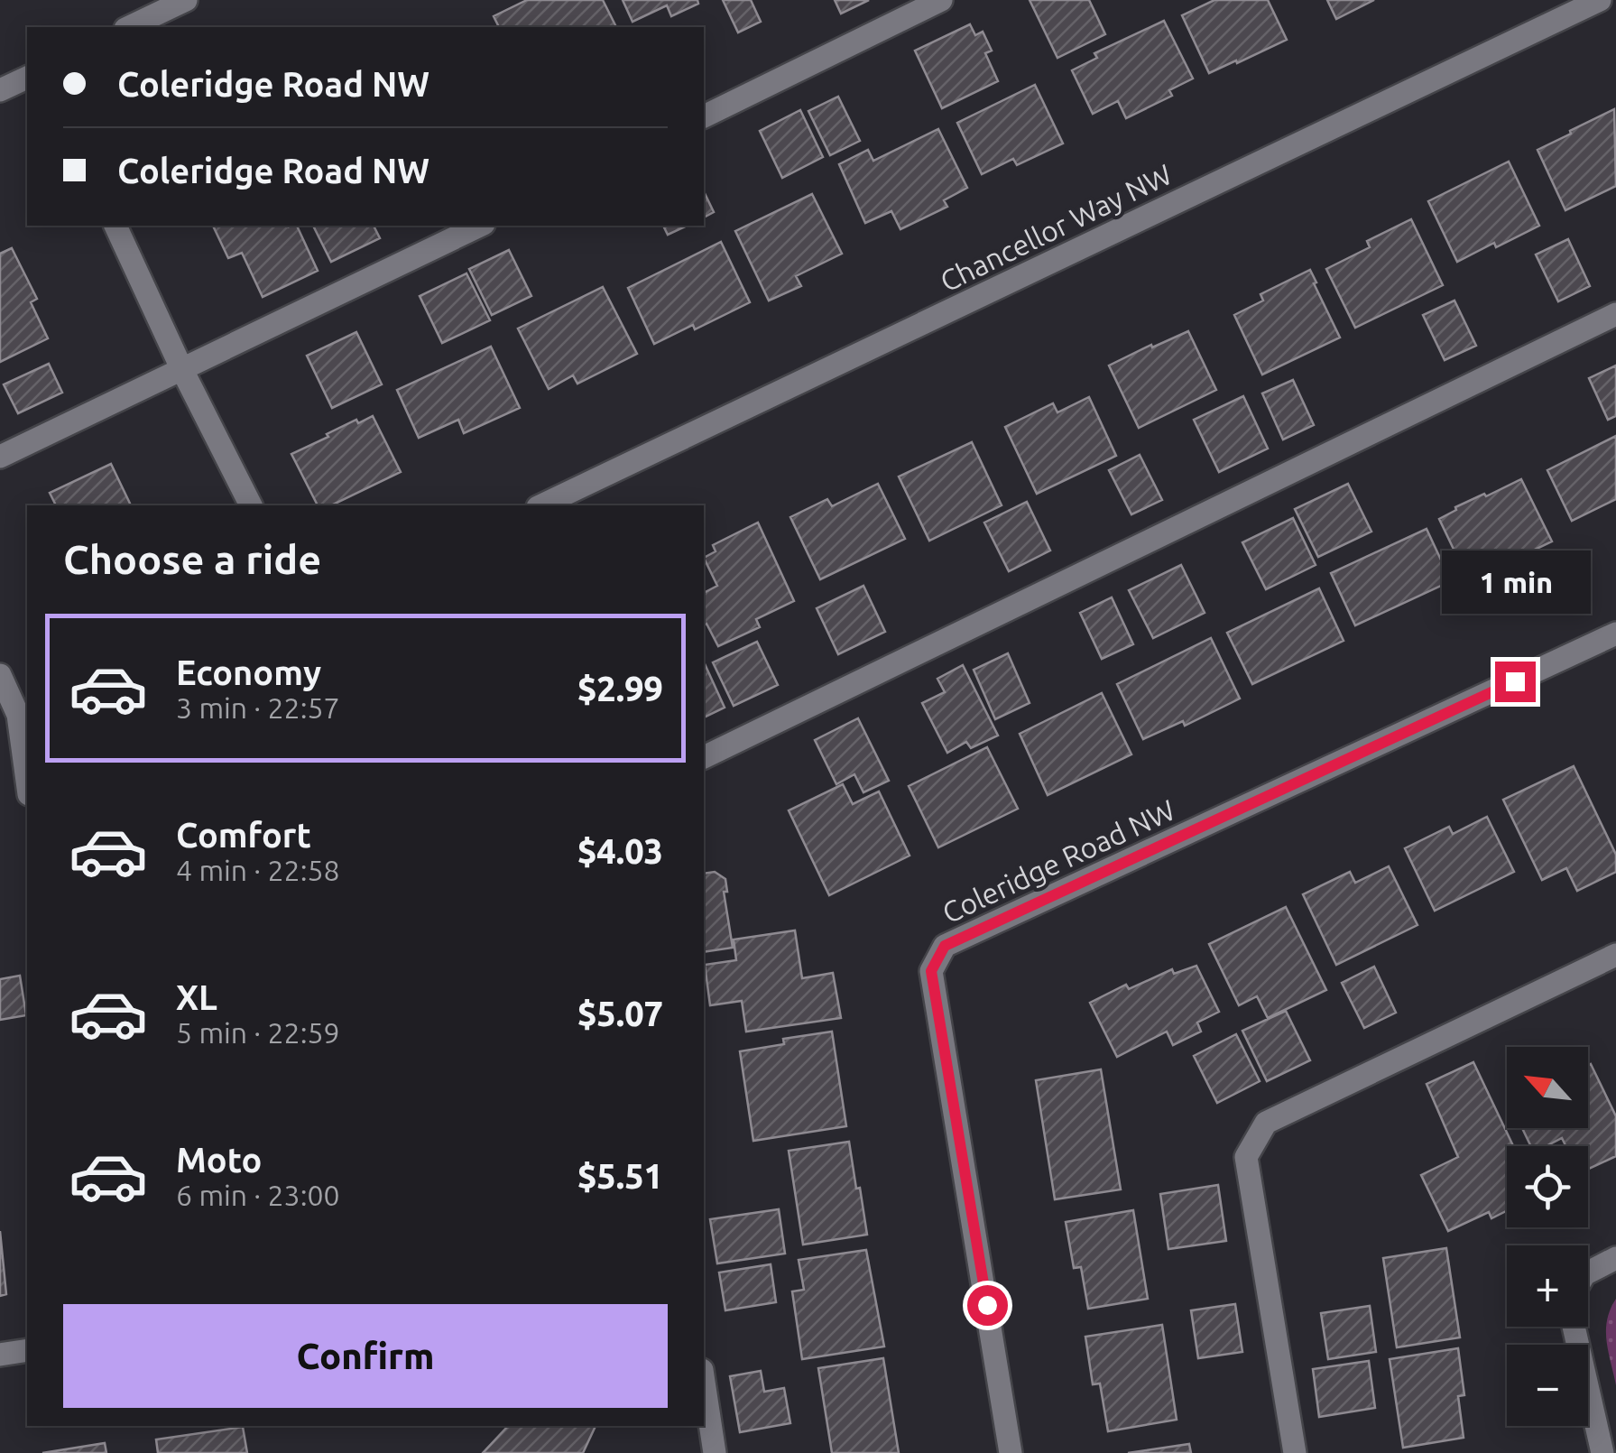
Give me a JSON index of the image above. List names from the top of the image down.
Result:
{
  "streets": {
    "street": ["Chancellor Way NW", "Coleridge Road NW"]
  },
  "north": "top left",
  "page": {
    "banner": ["Coleridge Road NW", "Coleridge Road NW"],
    "heading": "Choose a ride",
    "bubble": "1 min",
    "list": [
      {
        "name": "Economy",
        "note": "3 min · 22:57",
        "value": "$2.99"
      },
      {
        "name": "Comfort",
        "note": "4 min · 22:58",
        "value": "$4.03"
      },
      {
        "name": "XL",
        "note": "5 min · 22:59",
        "value": "$5.07"
      },
      {
        "name": "Moto",
        "note": "6 min · 23:00",
        "value": "$5.51"
      }
    ],
    "map_buttons": ["+", "−"],
    "buttons": "Confirm"
  }
}
